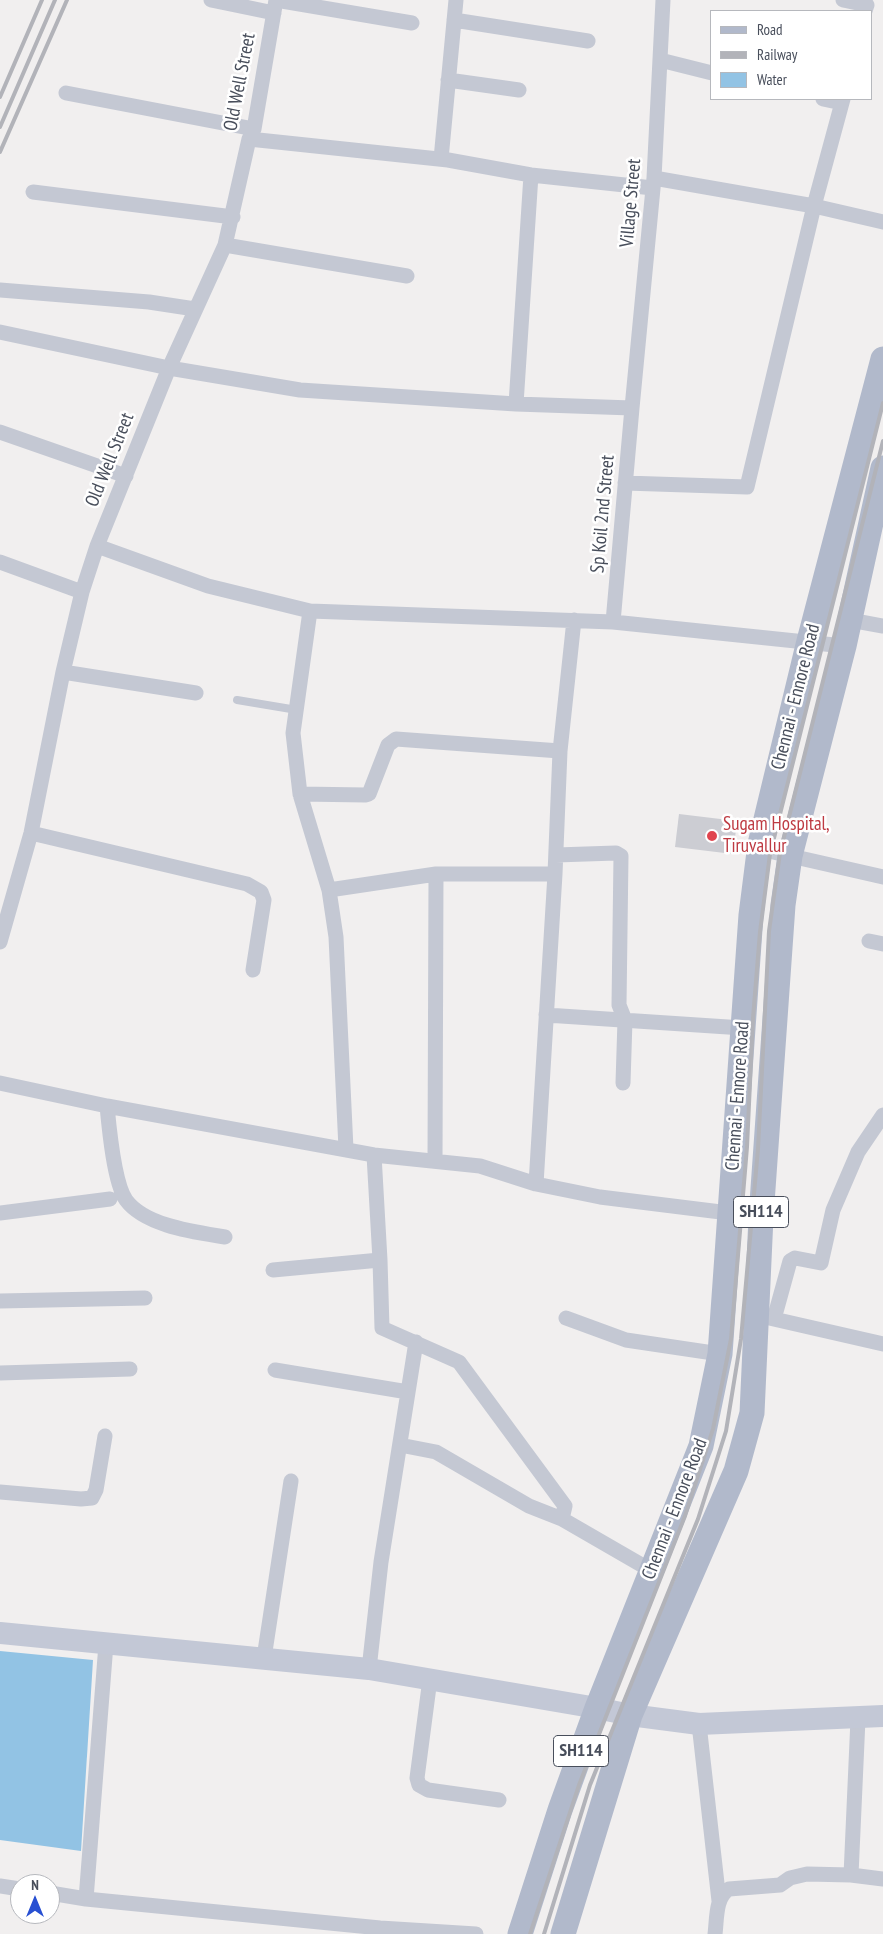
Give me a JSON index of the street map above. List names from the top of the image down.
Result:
{
  "streets": {
    "main road": ["Chennai - Ennore Road", "SH114"],
    "street": ["Old Well Street", "Village Street", "Sp Koil 2nd Street"]
  },
  "crossings": [
    ["Village Street", "Sp Koil 2nd Street"]
  ],
  "places": ["Sugam Hospital, Tiruvallur"],
  "legend": ["Road", "Railway", "Water"],
  "north": "top"
}
